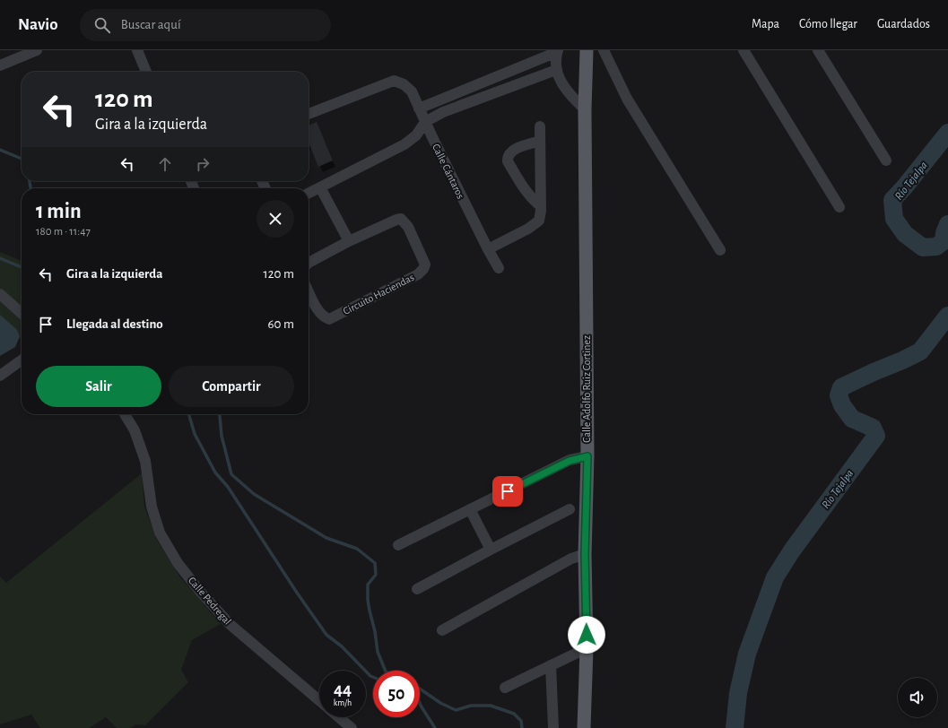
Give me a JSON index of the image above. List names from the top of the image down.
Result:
{
  "streets": {
    "main road": ["Calle Adolfo Ruiz Cortinez"],
    "street": ["Calle Cántaros", "Circuito Haciendas", "Calle Pedregal"]
  },
  "water": ["Río Tejalpa"],
  "page": {
    "header": "Navio",
    "search": "Buscar aquí",
    "nav": ["Mapa", "Cómo llegar", "Guardados"],
    "turn": ["120 m", "Gira a la izquierda"],
    "heading": ["1 min", "180 m · 11:47"],
    "list": [
      {
        "name": "Gira a la izquierda",
        "value": "120 m"
      },
      {
        "name": "Llegada al destino",
        "value": "60 m"
      }
    ],
    "buttons": ["Salir", "Compartir"],
    "speed": "44 km/h",
    "limit": "50"
  }
}
